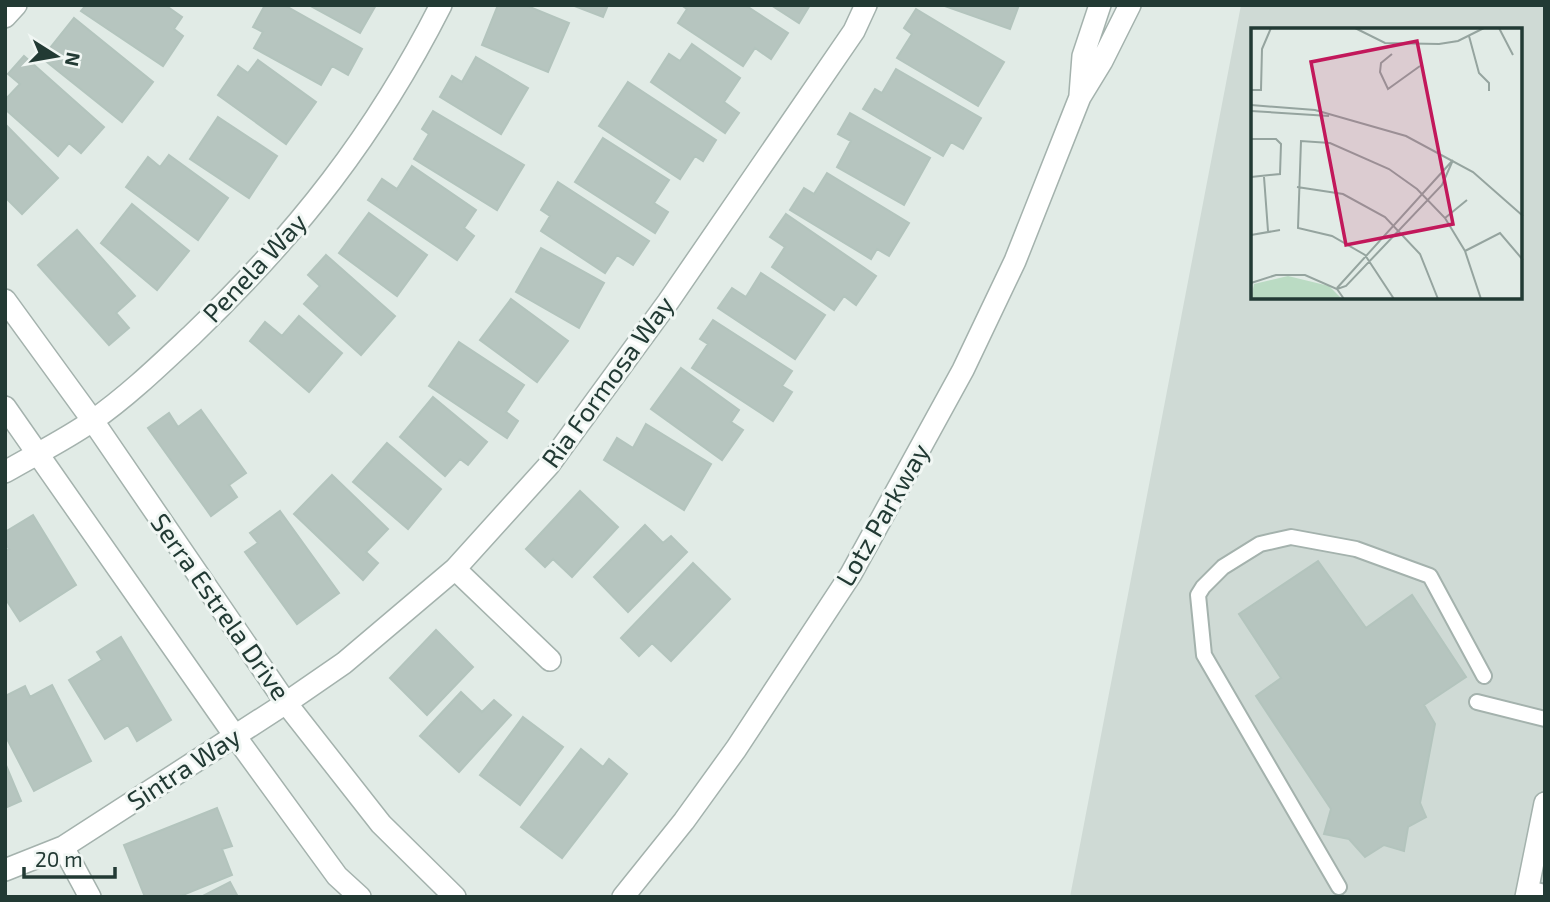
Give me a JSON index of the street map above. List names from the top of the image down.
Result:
{
  "streets": {
    "street": [
      "Penela Way",
      "Ria Formosa Way",
      "Lotz Parkway",
      "Serra Estrela Drive",
      "Sintra Way"
    ]
  },
  "crossings": [
    ["Penela Way", "Serra Estrela Drive"],
    ["Ria Formosa Way", "Serra Estrela Drive"],
    ["Ria Formosa Way", "Sintra Way"],
    ["Serra Estrela Drive", "Sintra Way"]
  ],
  "scale_bar": "20 m",
  "north": "right"
}
